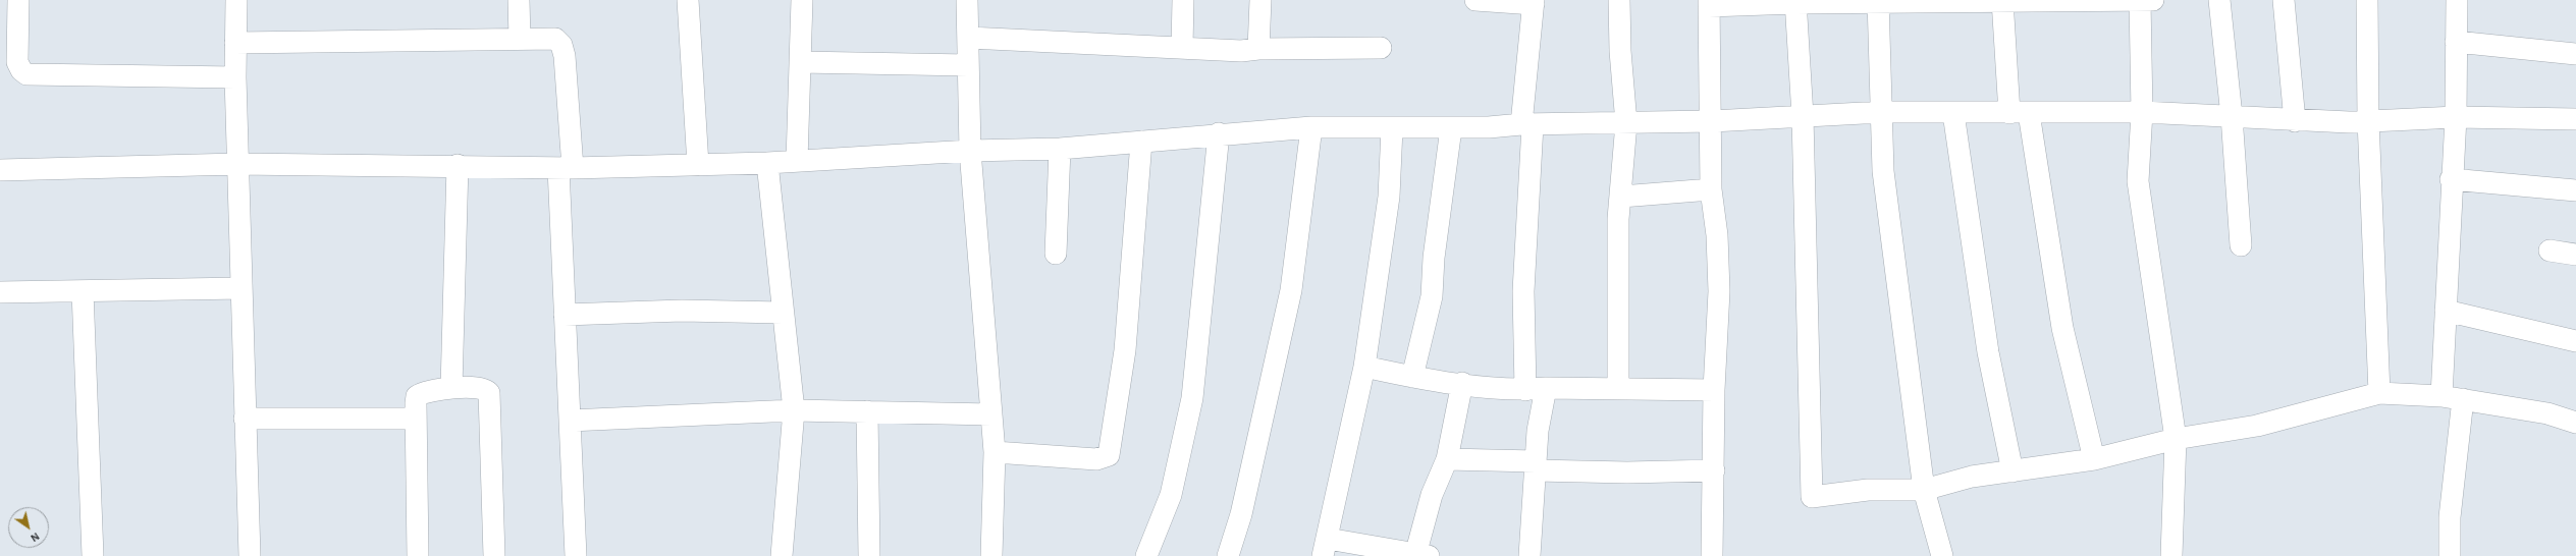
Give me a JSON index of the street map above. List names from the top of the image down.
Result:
{
  "north": "bottom right"
}
